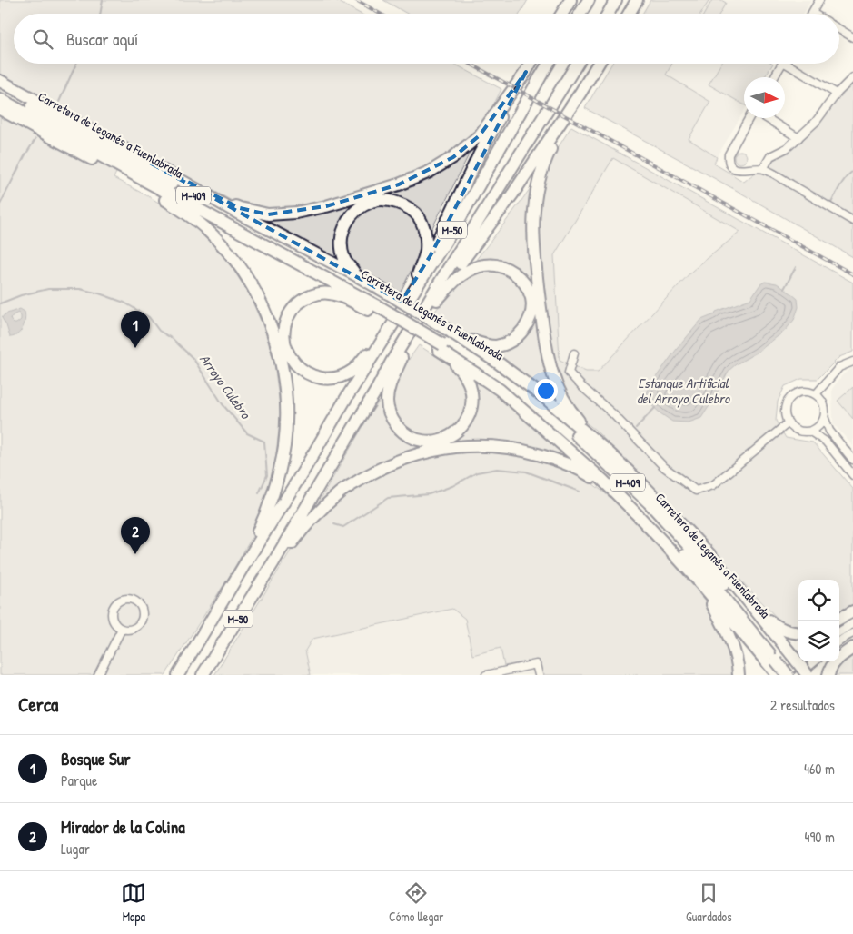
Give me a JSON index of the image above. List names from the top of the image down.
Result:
{
  "streets": {
    "highway": ["Carretera de Leganés a Fuenlabrada", "M-409", "M-50"]
  },
  "crossings": [
    ["Carretera de Leganés a Fuenlabrada", "M-409"]
  ],
  "water": ["Estanque Artificial del Arroyo Culebro", "Arroyo Culebro"],
  "north": "right",
  "page": {
    "search": "Buscar aquí",
    "pins": ["1", "2"],
    "heading": ["Cerca", "2 resultados"],
    "list": [
      {
        "mark": "1",
        "name": "Bosque Sur",
        "note": "Parque",
        "value": "460 m"
      },
      {
        "mark": "2",
        "name": "Mirador de la Colina",
        "note": "Lugar",
        "value": "490 m"
      }
    ],
    "nav": ["Mapa", "Cómo llegar", "Guardados"]
  }
}
